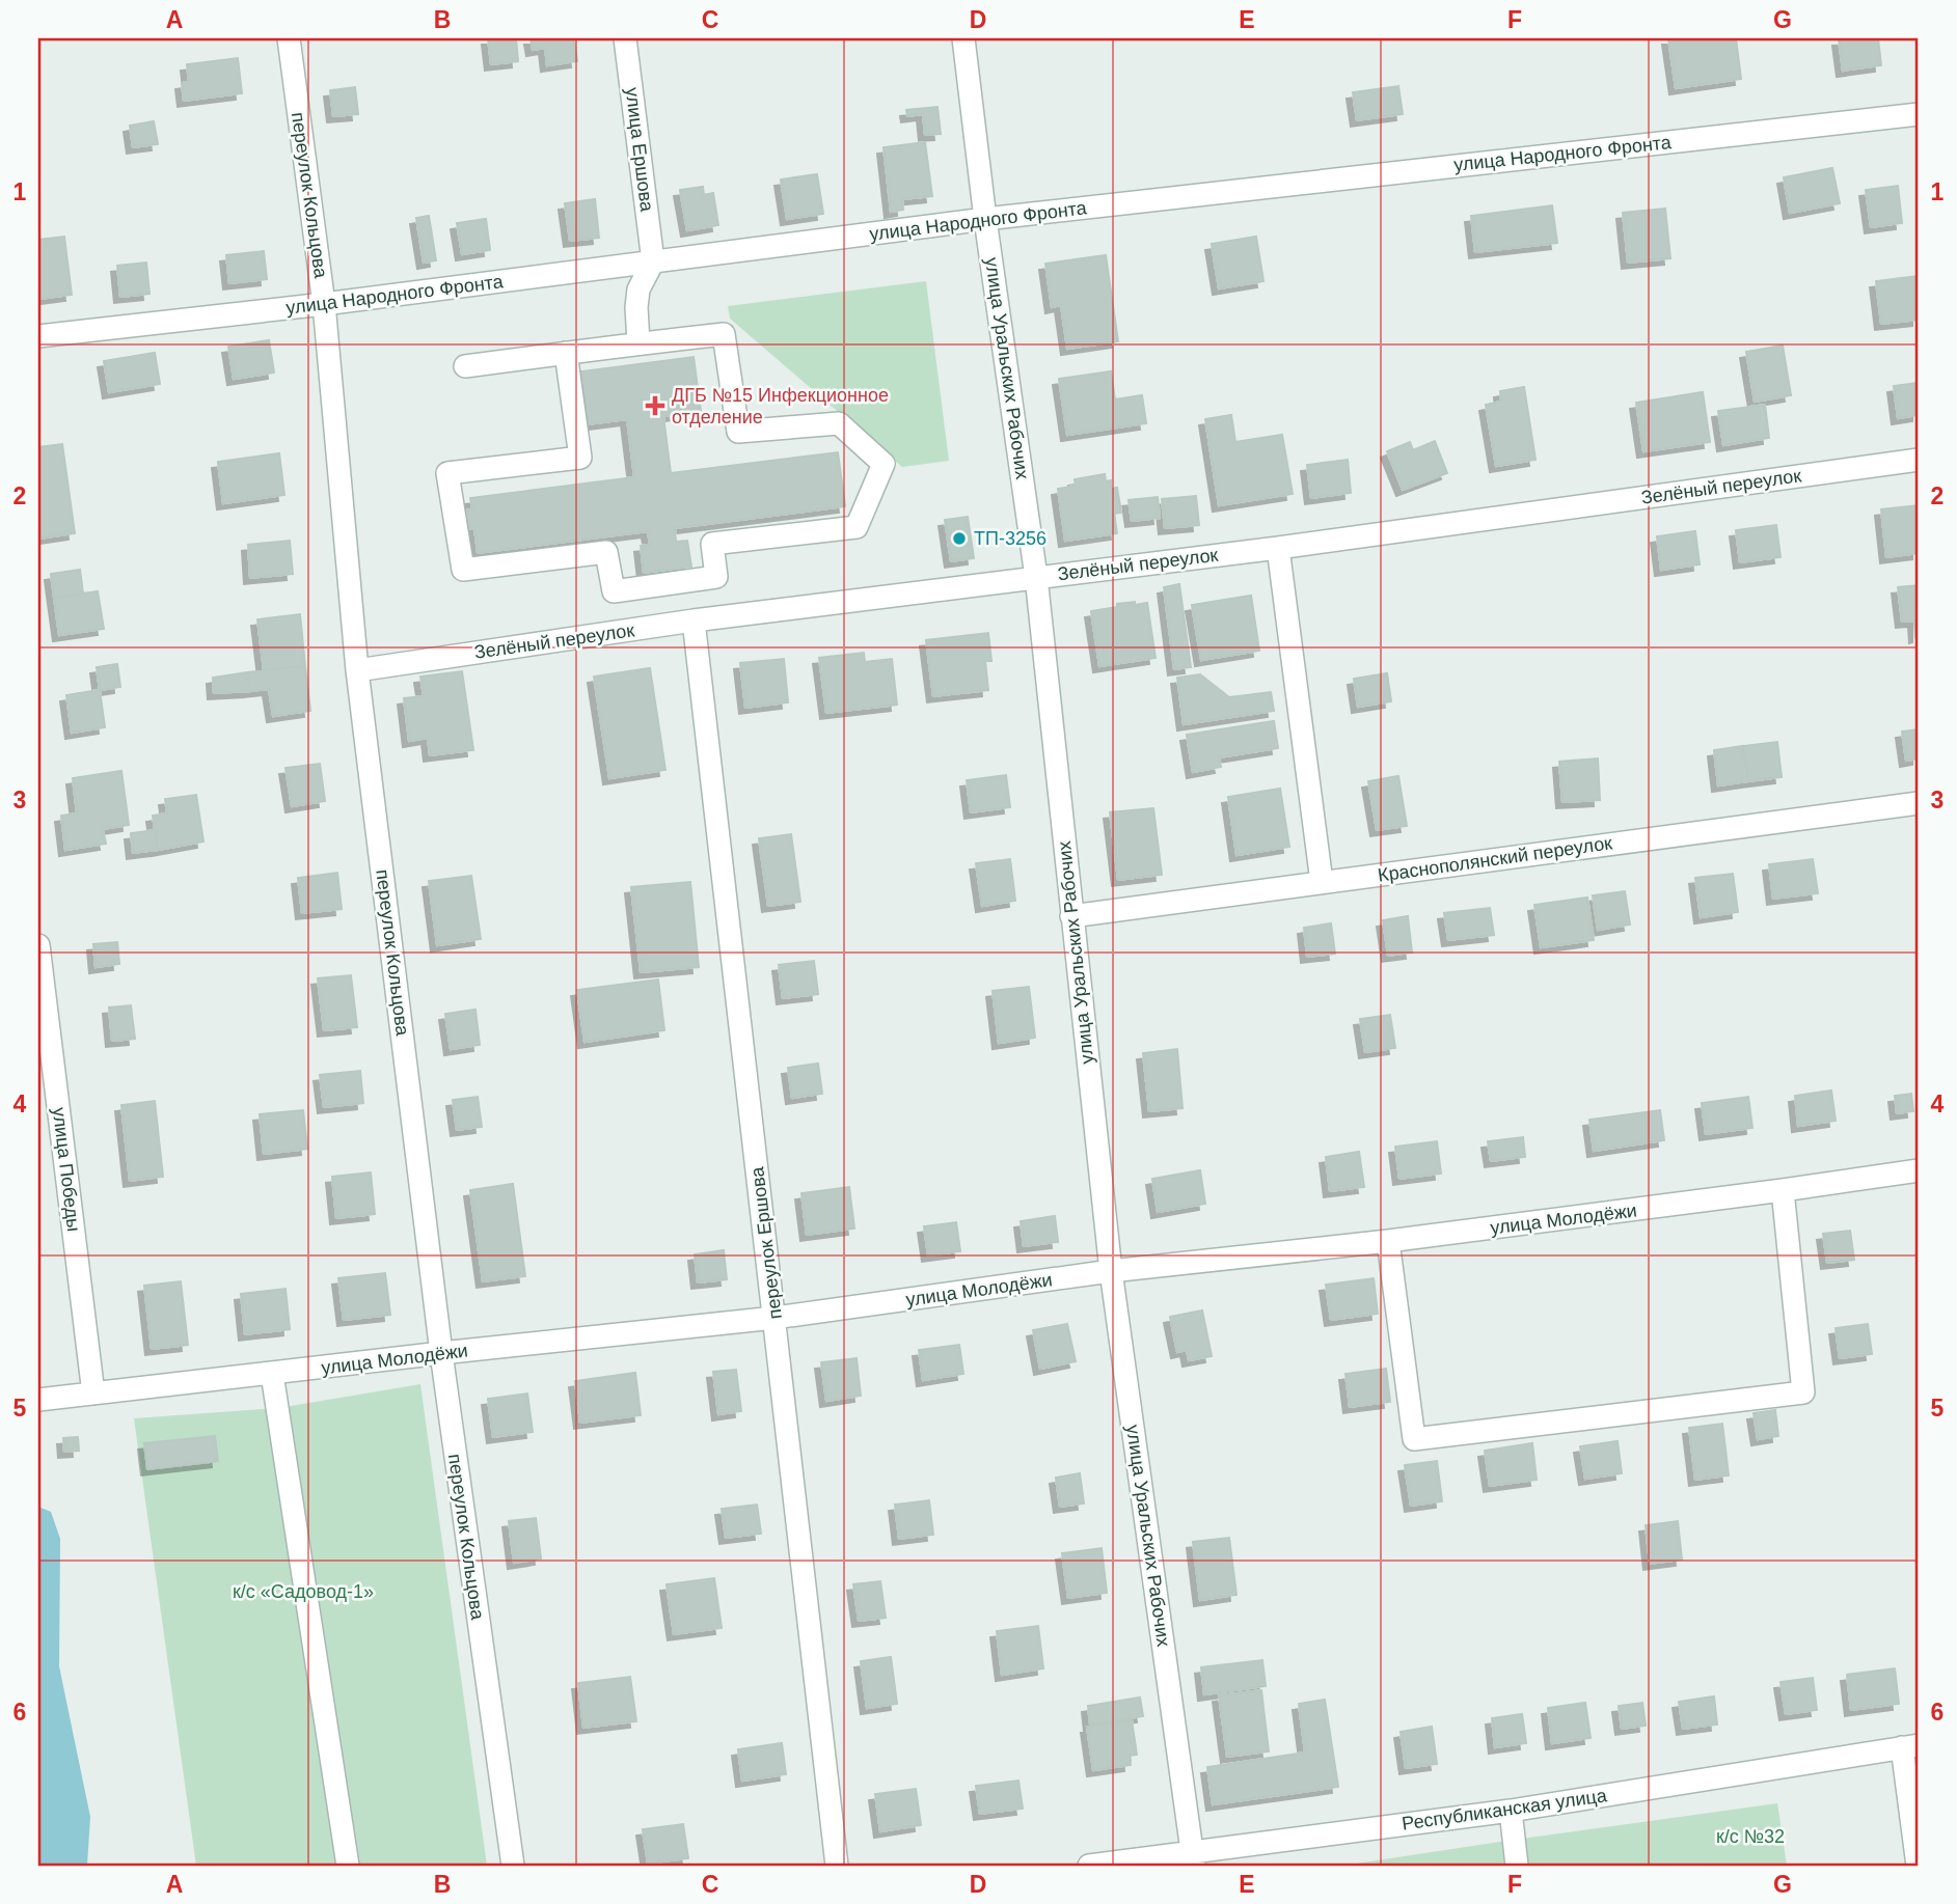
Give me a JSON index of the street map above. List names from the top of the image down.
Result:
{
  "streets": {
    "street": [
      "улица Ершова",
      "улица Народного Фронта",
      "переулок Кольцова",
      "улица Уральских Рабочих",
      "Зелёный переулок",
      "Краснополянский переулок",
      "улица Победы",
      "улица Молодёжи",
      "переулок Ершова",
      "Республиканская улица"
    ]
  },
  "crossings": [
    ["улица Ершова", "улица Народного Фронта"],
    ["улица Народного Фронта", "переулок Кольцова"],
    ["улица Народного Фронта", "улица Уральских Рабочих"],
    ["переулок Кольцова", "Зелёный переулок"],
    ["переулок Кольцова", "улица Молодёжи"],
    ["улица Уральских Рабочих", "Зелёный переулок"],
    ["улица Уральских Рабочих", "Краснополянский переулок"],
    ["улица Уральских Рабочих", "улица Молодёжи"],
    ["улица Уральских Рабочих", "Республиканская улица"],
    ["Зелёный переулок", "переулок Ершова"],
    ["улица Победы", "улица Молодёжи"],
    ["улица Молодёжи", "переулок Ершова"]
  ],
  "parks": ["к/с «Садовод-1»", "к/с №32"],
  "places": {
    "health": ["ДГБ №15 Инфекционное отделение"],
    "other": ["ТП-3256"]
  },
  "grid": {
    "columns": [
      "A",
      "B",
      "C",
      "D",
      "E",
      "F",
      "G"
    ],
    "rows": [
      "1",
      "2",
      "3",
      "4",
      "5",
      "6"
    ]
  }
}
